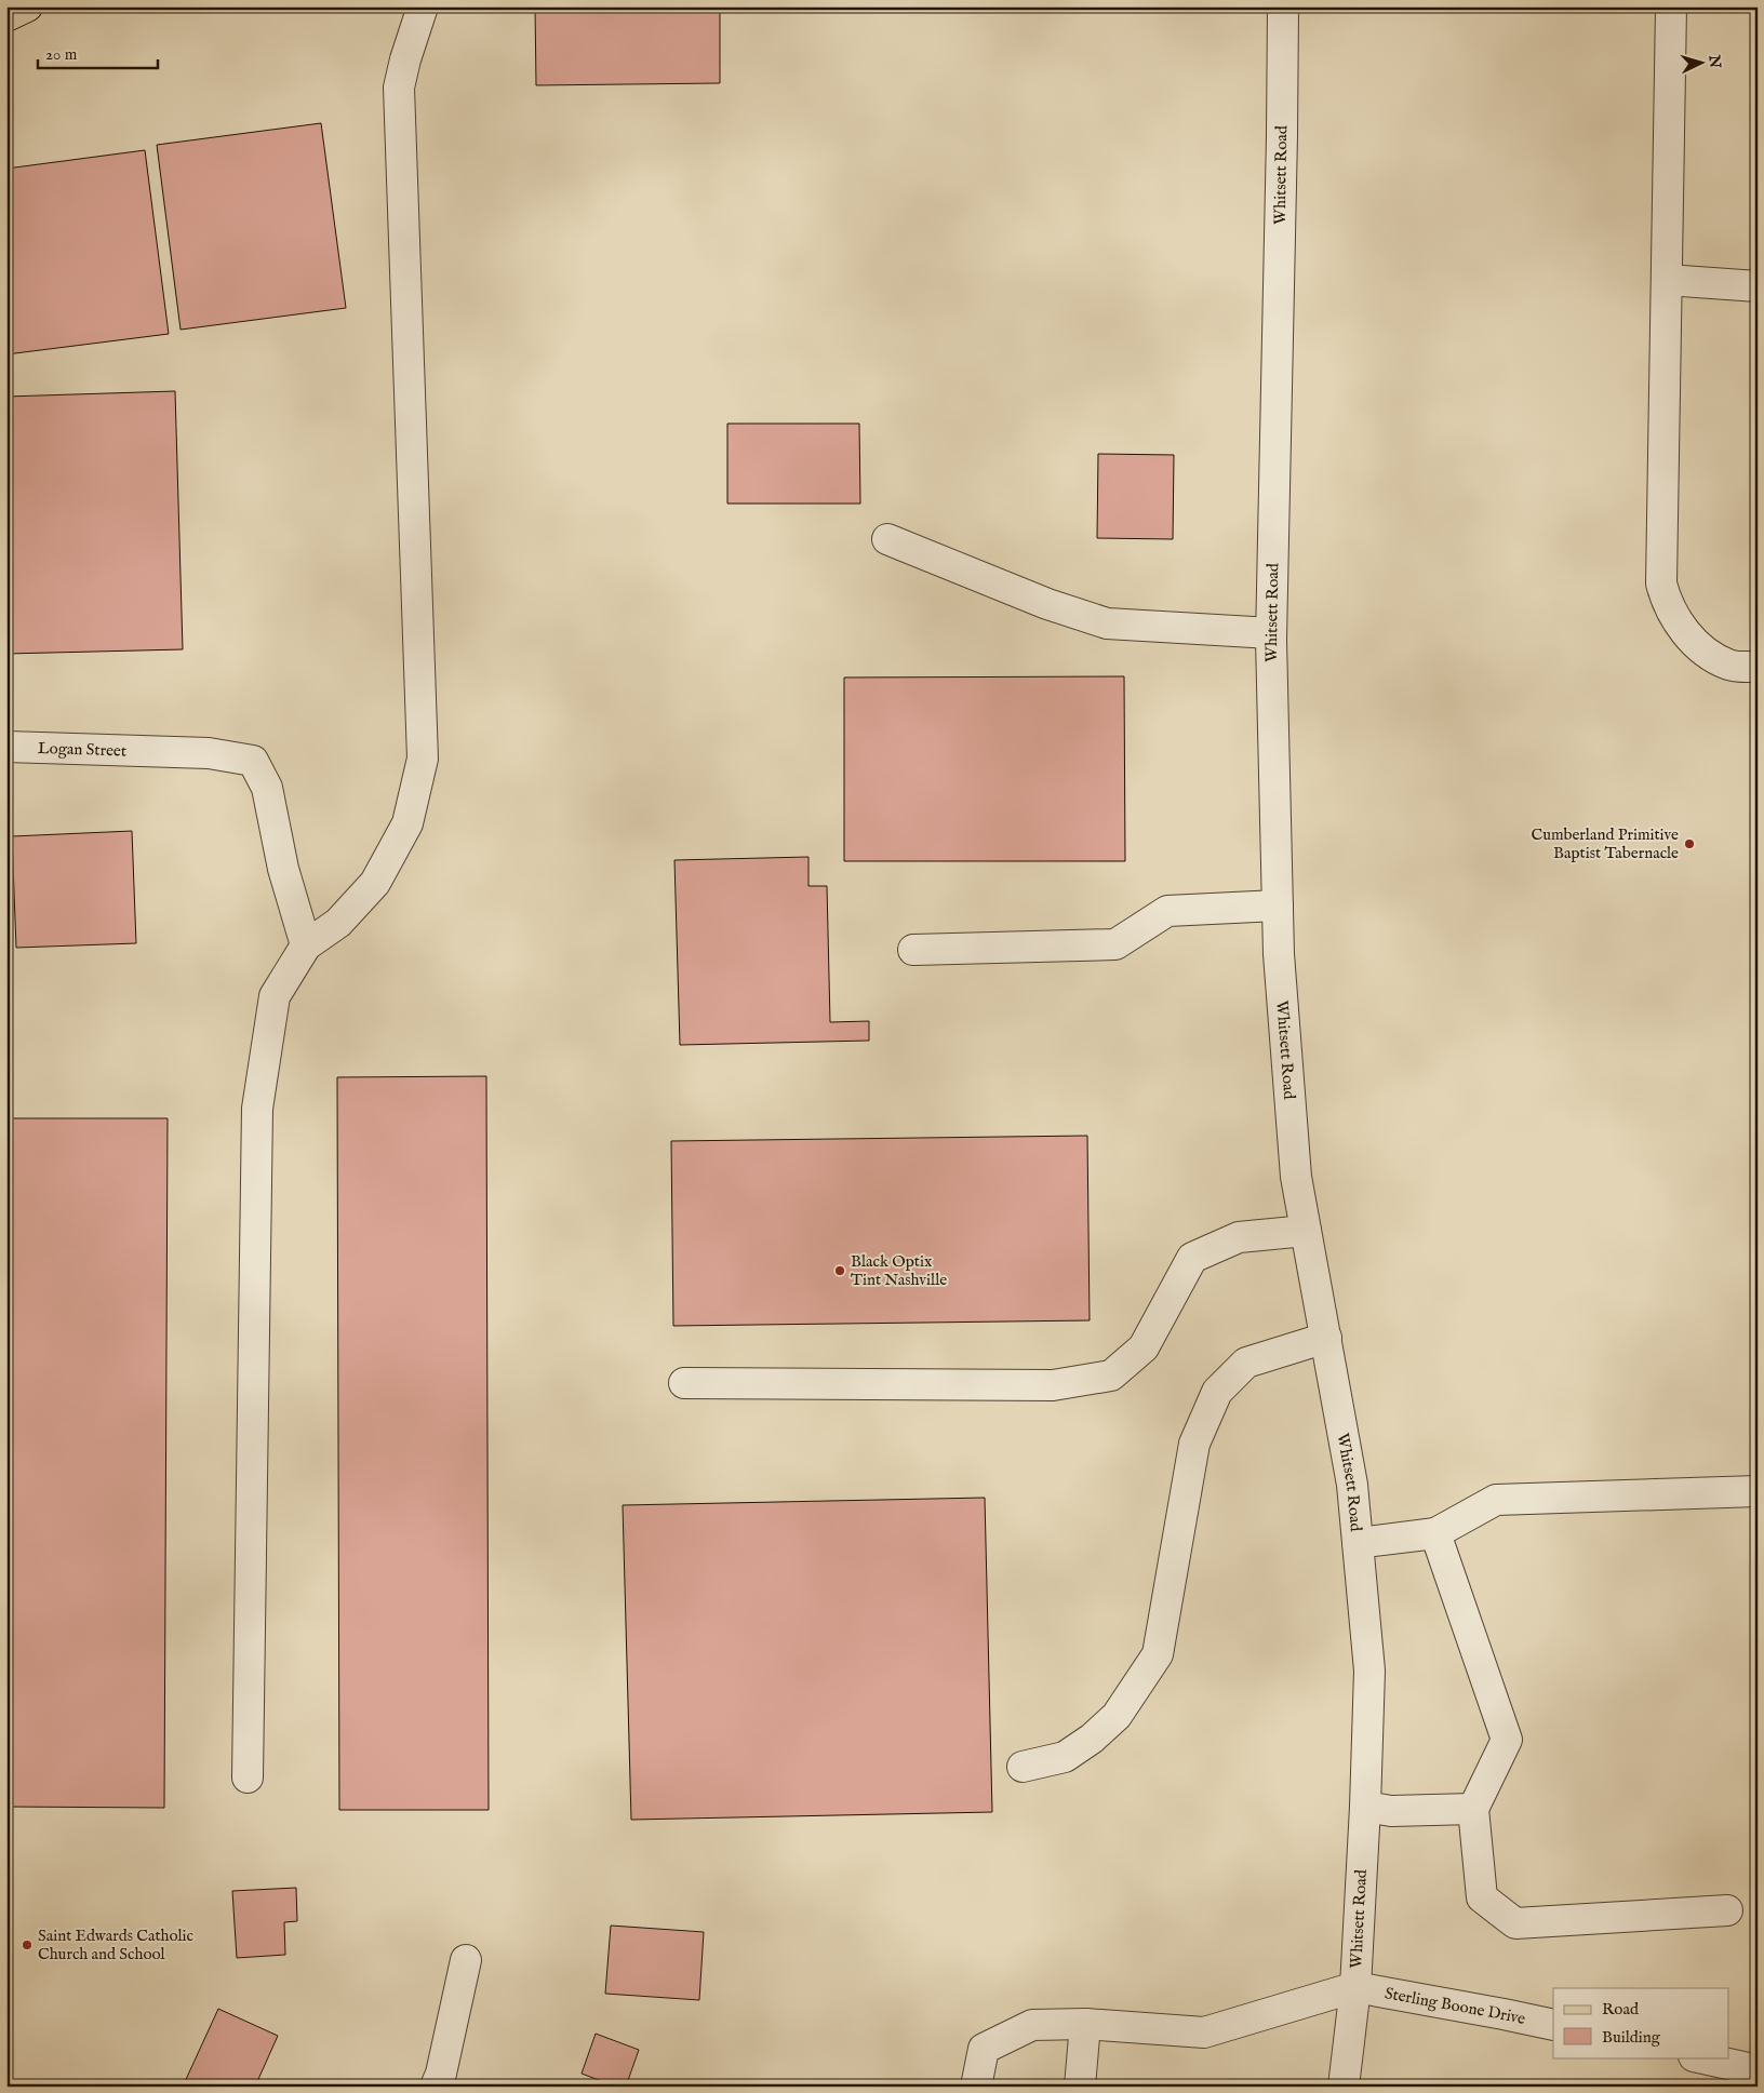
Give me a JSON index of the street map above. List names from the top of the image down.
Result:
{
  "streets": {
    "street": ["Whitsett Road", "Logan Street", "Sterling Boone Drive"]
  },
  "crossings": [
    ["Whitsett Road", "Sterling Boone Drive"]
  ],
  "places": ["Cumberland Primitive Baptist Tabernacle", "Black Optix Tint Nashville", "Saint Edwards Catholic Church and School"],
  "legend": ["Road", "Building"],
  "scale_bar": "20 m",
  "north": "right"
}
